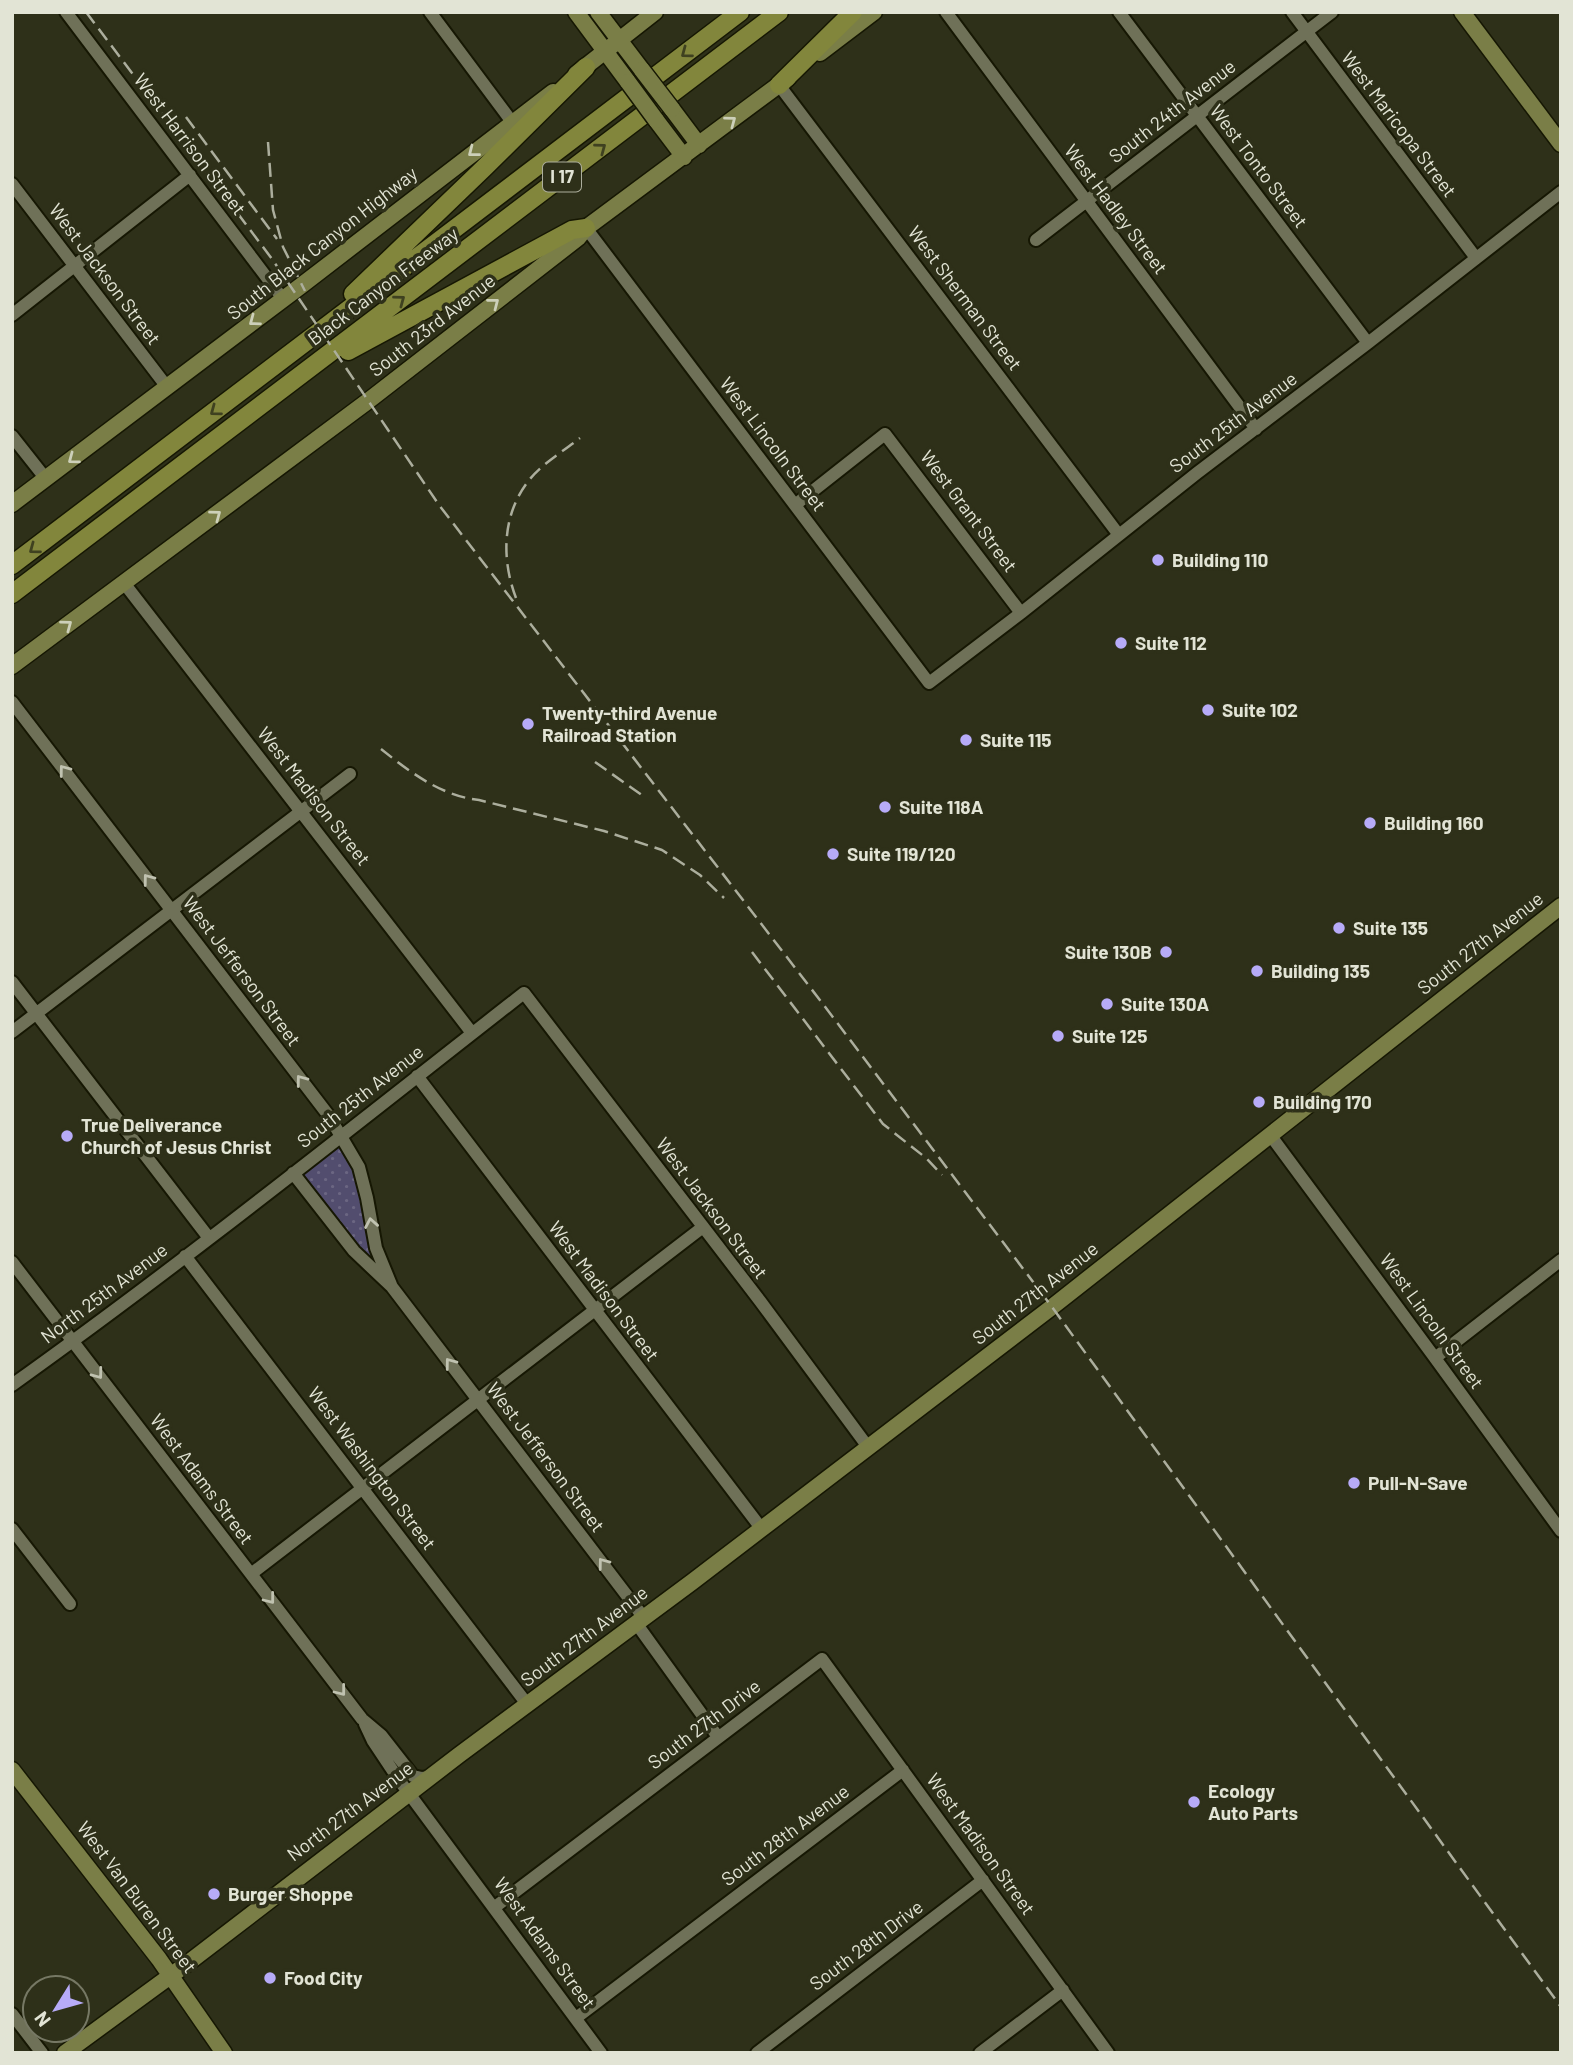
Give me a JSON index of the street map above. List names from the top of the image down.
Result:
{
  "streets": {
    "highway": ["I 17", "Black Canyon Freeway"],
    "main road": [
      "South Black Canyon Highway",
      "South 23rd Avenue",
      "South 27th Avenue",
      "North 27th Avenue",
      "West Van Buren Street"
    ],
    "street": [
      "South 24th Avenue",
      "West Maricopa Street",
      "West Harrison Street",
      "West Tonto Street",
      "West Hadley Street",
      "West Jackson Street",
      "West Sherman Street",
      "South 25th Avenue",
      "West Lincoln Street",
      "West Grant Street",
      "West Madison Street",
      "West Jefferson Street",
      "North 25th Avenue",
      "West Washington Street",
      "West Adams Street",
      "South 27th Drive",
      "South 28th Avenue",
      "South 28th Drive"
    ]
  },
  "crossings": [
    ["South 24th Avenue", "West Maricopa Street"],
    ["South 24th Avenue", "West Tonto Street"],
    ["South 24th Avenue", "West Hadley Street"],
    ["West Maricopa Street", "South 25th Avenue"],
    ["West Harrison Street", "South Black Canyon Highway"],
    ["West Tonto Street", "South 25th Avenue"],
    ["West Hadley Street", "South 25th Avenue"],
    ["South Black Canyon Highway", "West Jackson Street"],
    ["West Jackson Street", "South 25th Avenue"],
    ["West Jackson Street", "South 27th Avenue"],
    ["West Sherman Street", "South 23rd Avenue"],
    ["West Sherman Street", "South 25th Avenue"],
    ["South 23rd Avenue", "West Lincoln Street"],
    ["South 23rd Avenue", "West Madison Street"],
    ["South 25th Avenue", "West Lincoln Street"],
    ["South 25th Avenue", "West Grant Street"],
    ["South 25th Avenue", "West Madison Street"],
    ["South 25th Avenue", "West Jefferson Street"],
    ["South 25th Avenue", "North 25th Avenue"],
    ["South 25th Avenue", "West Washington Street"],
    ["West Lincoln Street", "West Grant Street"],
    ["West Lincoln Street", "South 27th Avenue"],
    ["West Madison Street", "South 27th Avenue"],
    ["West Madison Street", "South 27th Drive"],
    ["West Madison Street", "South 28th Avenue"],
    ["West Madison Street", "South 28th Drive"],
    ["South 27th Avenue", "West Jefferson Street"],
    ["South 27th Avenue", "West Washington Street"],
    ["South 27th Avenue", "North 27th Avenue"],
    ["West Jefferson Street", "South 27th Drive"],
    ["North 25th Avenue", "West Washington Street"],
    ["North 25th Avenue", "West Adams Street"],
    ["West Washington Street", "North 27th Avenue"],
    ["West Adams Street", "South 27th Drive"],
    ["West Adams Street", "North 27th Avenue"],
    ["West Adams Street", "South 28th Avenue"],
    ["North 27th Avenue", "West Van Buren Street"]
  ],
  "one_way": [
    "South Black Canyon Highway",
    "South 23rd Avenue",
    "West Jefferson Street",
    "West Adams Street"
  ],
  "places": [
    "Building 110",
    "Suite 112",
    "Suite 102",
    "Twenty-third Avenue Railroad Station",
    "Suite 115",
    "Suite 118A",
    "Building 160",
    "Suite 119/120",
    "Suite 135",
    "Suite 130B",
    "Building 135",
    "Suite 130A",
    "Suite 125",
    "Building 170",
    "True Deliverance Church of Jesus Christ",
    "Pull-N-Save",
    "Ecology Auto Parts",
    "Burger Shoppe",
    "Food City"
  ],
  "north": "bottom left"
}
